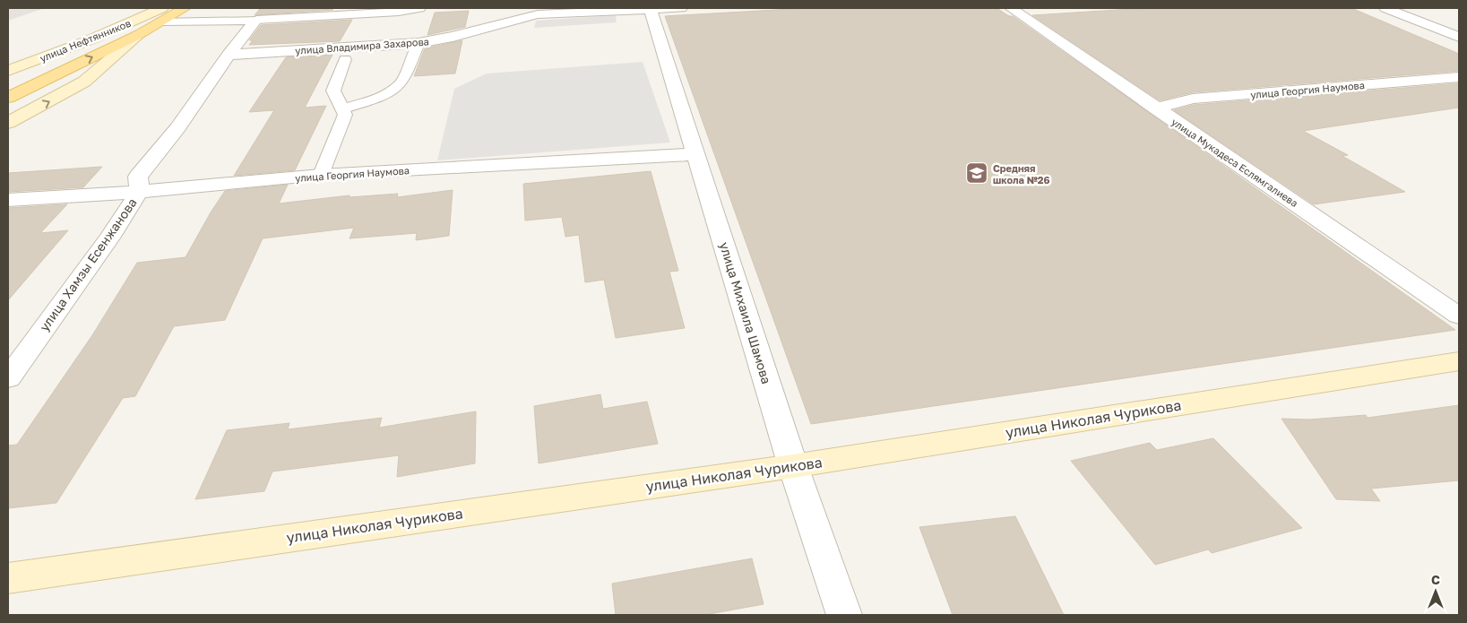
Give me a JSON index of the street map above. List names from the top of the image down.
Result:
{
  "streets": {
    "street": [
      "улица Нефтянников",
      "улица Владимира Захарова",
      "улица Георгия Наумова",
      "улица Мукадеса Еслямгалиева",
      "улица Хамзы Есенжанова",
      "улица Михаила Шамова",
      "улица Николая Чурикова"
    ]
  },
  "crossings": [
    ["улица Владимира Захарова", "улица Хамзы Есенжанова"],
    ["улица Владимира Захарова", "улица Михаила Шамова"],
    ["улица Георгия Наумова", "улица Мукадеса Еслямгалиева"],
    ["улица Георгия Наумова", "улица Хамзы Есенжанова"],
    ["улица Георгия Наумова", "улица Михаила Шамова"],
    ["улица Михаила Шамова", "улица Николая Чурикова"]
  ],
  "places": {
    "school or university": ["Средняя школа №26"]
  },
  "north": "top"
}
